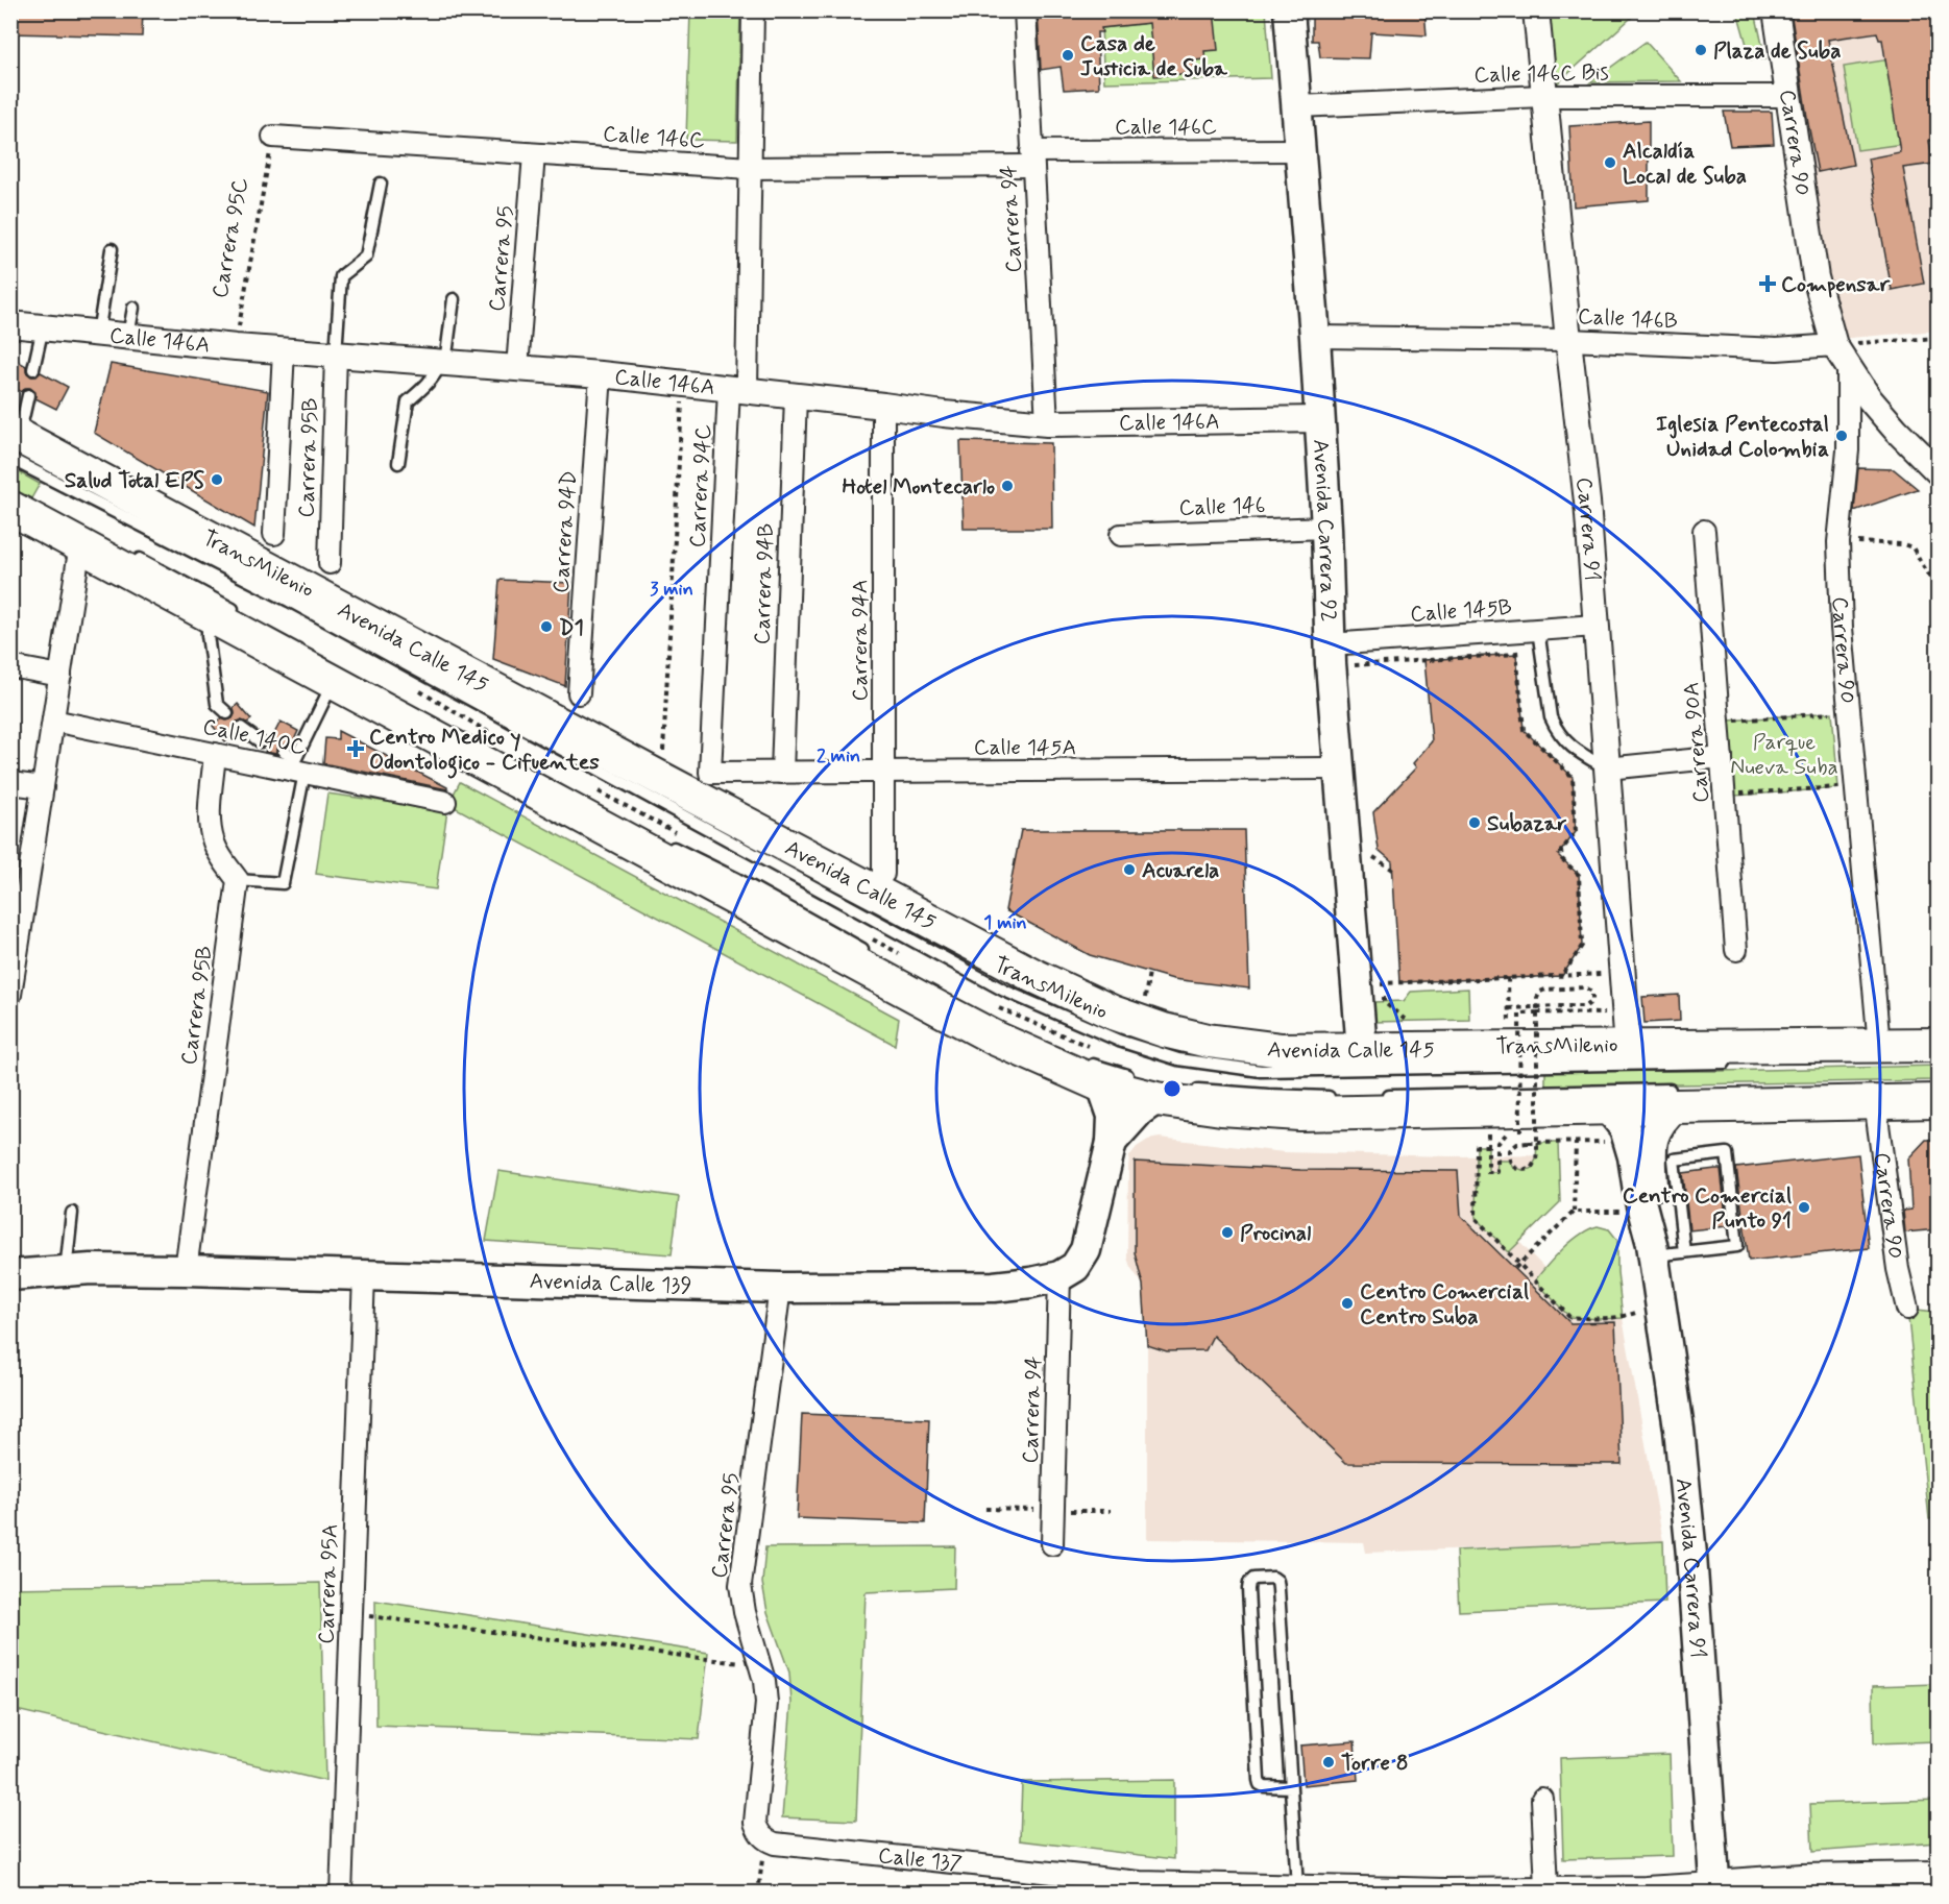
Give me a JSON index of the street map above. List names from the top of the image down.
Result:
{
  "streets": {
    "main road": [
      "Avenida Carrera 92",
      "Avenida Calle 145",
      "Avenida Calle 139",
      "Avenida Carrera 91"
    ],
    "street": [
      "Calle 146C Bis",
      "Calle 146C",
      "Carrera 90",
      "Carrera 94",
      "Carrera 95",
      "Calle 146B",
      "Calle 146A",
      "Carrera 95B",
      "Carrera 94C",
      "Calle 146",
      "Carrera 91",
      "Carrera 94D",
      "Carrera 94B",
      "Calle 145B",
      "Carrera 94A",
      "Calle 140C",
      "Carrera 90A",
      "Calle 145A",
      "Carrera 95A",
      "Calle 137"
    ],
    "lane": ["TransMilenio"],
    "path": ["Carrera 95C"]
  },
  "crossings": [
    ["Calle 146C Bis", "Carrera 90"],
    ["Calle 146C Bis", "Carrera 91"],
    ["Calle 146C Bis", "Avenida Carrera 92"],
    ["Calle 146C", "Carrera 94"],
    ["Calle 146C", "Carrera 95C"],
    ["Calle 146C", "Carrera 95"],
    ["Calle 146C", "Carrera 94C"],
    ["Calle 146C", "Avenida Carrera 92"],
    ["Carrera 90", "Calle 146B"],
    ["Carrera 90", "Avenida Calle 145"],
    ["Carrera 94", "Calle 146A"],
    ["Carrera 94", "Avenida Calle 139"],
    ["Carrera 95C", "Calle 146A"],
    ["Carrera 95", "Calle 146A"],
    ["Carrera 95", "Avenida Calle 139"],
    ["Carrera 95", "Calle 137"],
    ["Calle 146B", "Carrera 91"],
    ["Calle 146B", "Avenida Carrera 92"],
    ["Calle 146A", "Carrera 95B"],
    ["Calle 146A", "Carrera 94C"],
    ["Calle 146A", "Avenida Carrera 92"],
    ["Calle 146A", "Carrera 94D"],
    ["Calle 146A", "Carrera 94B"],
    ["Calle 146A", "Carrera 94A"],
    ["Carrera 95B", "Avenida Calle 139"],
    ["Carrera 94C", "Calle 145A"],
    ["Calle 146", "Avenida Carrera 92"],
    ["Carrera 91", "Calle 145B"],
    ["Carrera 91", "Avenida Calle 145"],
    ["Avenida Carrera 92", "Calle 145B"],
    ["Avenida Carrera 92", "Avenida Calle 145"],
    ["Avenida Carrera 92", "Calle 145A"],
    ["TransMilenio", "Avenida Calle 145"],
    ["Carrera 94B", "Calle 145A"],
    ["Carrera 94A", "Calle 145A"],
    ["Avenida Calle 139", "Carrera 95A"],
    ["Avenida Carrera 91", "Calle 137"]
  ],
  "parks": ["Parque Nueva Suba"],
  "places": {
    "other": [
      "Plaza de Suba",
      "Casa de Justicia de Suba",
      "Alcaldía Local de Suba",
      "Iglesia Pentecostal Unidad Colombia",
      "Salud Total EPS",
      "Hotel Montecarlo",
      "D1",
      "Subazar",
      "Acuarela",
      "Centro Comercial Punto 91",
      "Procinal",
      "Centro Comercial Centro Suba",
      "Torre 8"
    ],
    "health": ["Compensar", "Centro Medico y Odontologico - Cifuentes"]
  },
  "rings": ["3 min", "2 min", "1 min"]
}
